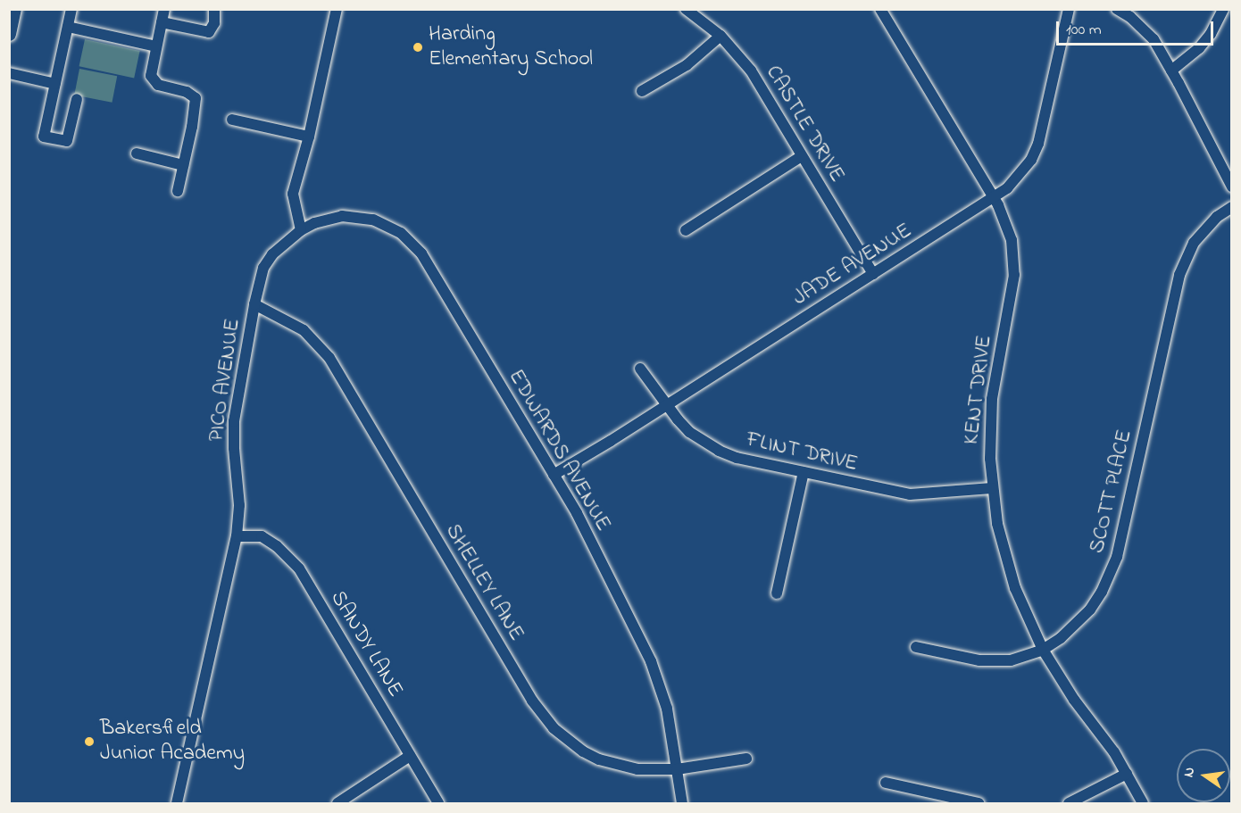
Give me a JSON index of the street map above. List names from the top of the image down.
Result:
{
  "streets": {
    "street": [
      "CASTLE DRIVE",
      "JADE AVENUE",
      "PICO AVENUE",
      "KENT DRIVE",
      "EDWARDS AVENUE",
      "FLINT DRIVE",
      "SCOTT PLACE",
      "SHELLEY LANE",
      "SANDY LANE"
    ]
  },
  "crossings": [
    ["CASTLE DRIVE", "JADE AVENUE"],
    ["JADE AVENUE", "KENT DRIVE"],
    ["JADE AVENUE", "EDWARDS AVENUE"],
    ["JADE AVENUE", "FLINT DRIVE"],
    ["PICO AVENUE", "EDWARDS AVENUE"],
    ["PICO AVENUE", "SHELLEY LANE"],
    ["PICO AVENUE", "SANDY LANE"],
    ["KENT DRIVE", "FLINT DRIVE"],
    ["KENT DRIVE", "SCOTT PLACE"],
    ["EDWARDS AVENUE", "SHELLEY LANE"]
  ],
  "places": ["Harding Elementary School", "Bakersfield Junior Academy"],
  "scale_bar": "100 m",
  "north": "left"
}
